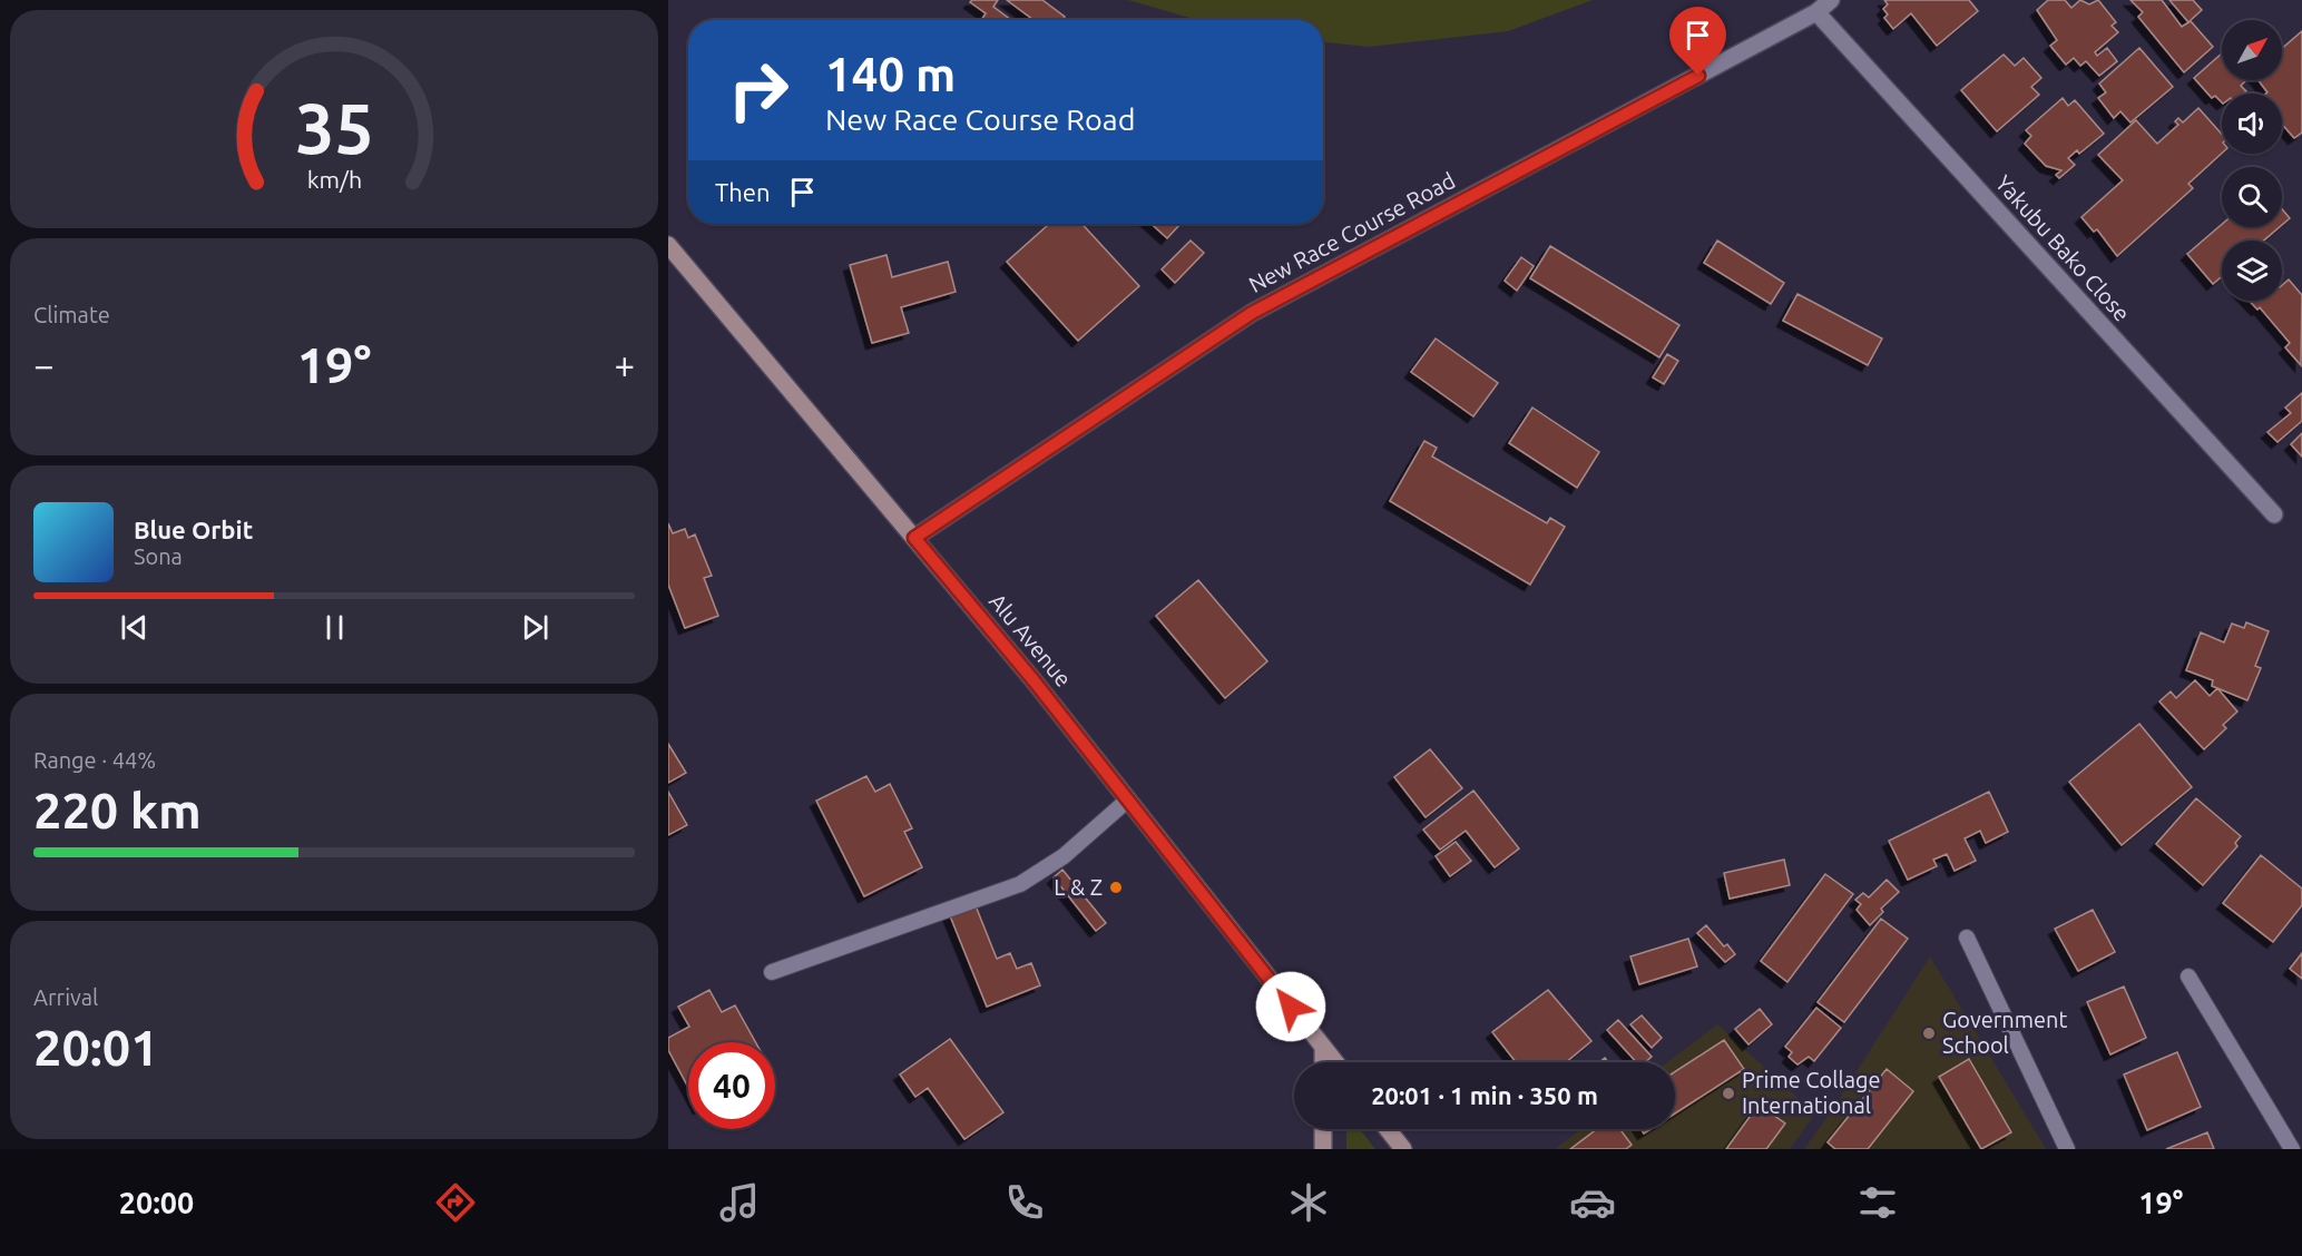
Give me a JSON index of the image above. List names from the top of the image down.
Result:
{
  "streets": {
    "street": ["New Race Course Road", "Yakubu Bako Close", "Alu Avenue"]
  },
  "crossings": [
    ["New Race Course Road", "Yakubu Bako Close"],
    ["New Race Course Road", "Alu Avenue"]
  ],
  "places": ["L & Z", "Government School", "Prime Collage International"],
  "north": "top right",
  "page": {
    "turn": ["140 m", "New Race Course Road"],
    "then": "Then",
    "tile": [
      "Climate",
      ["Range · 44%", "220 km"],
      ["Arrival", "20:01"]
    ],
    "heat": ["−", "19°", "+"],
    "song": ["Blue Orbit", "Sona"],
    "limit": "40",
    "trip": "20:01 · 1 min · 350 m",
    "tabs": ["20:00", "19°"],
    "gauge": ["35", "km/h"]
  }
}
